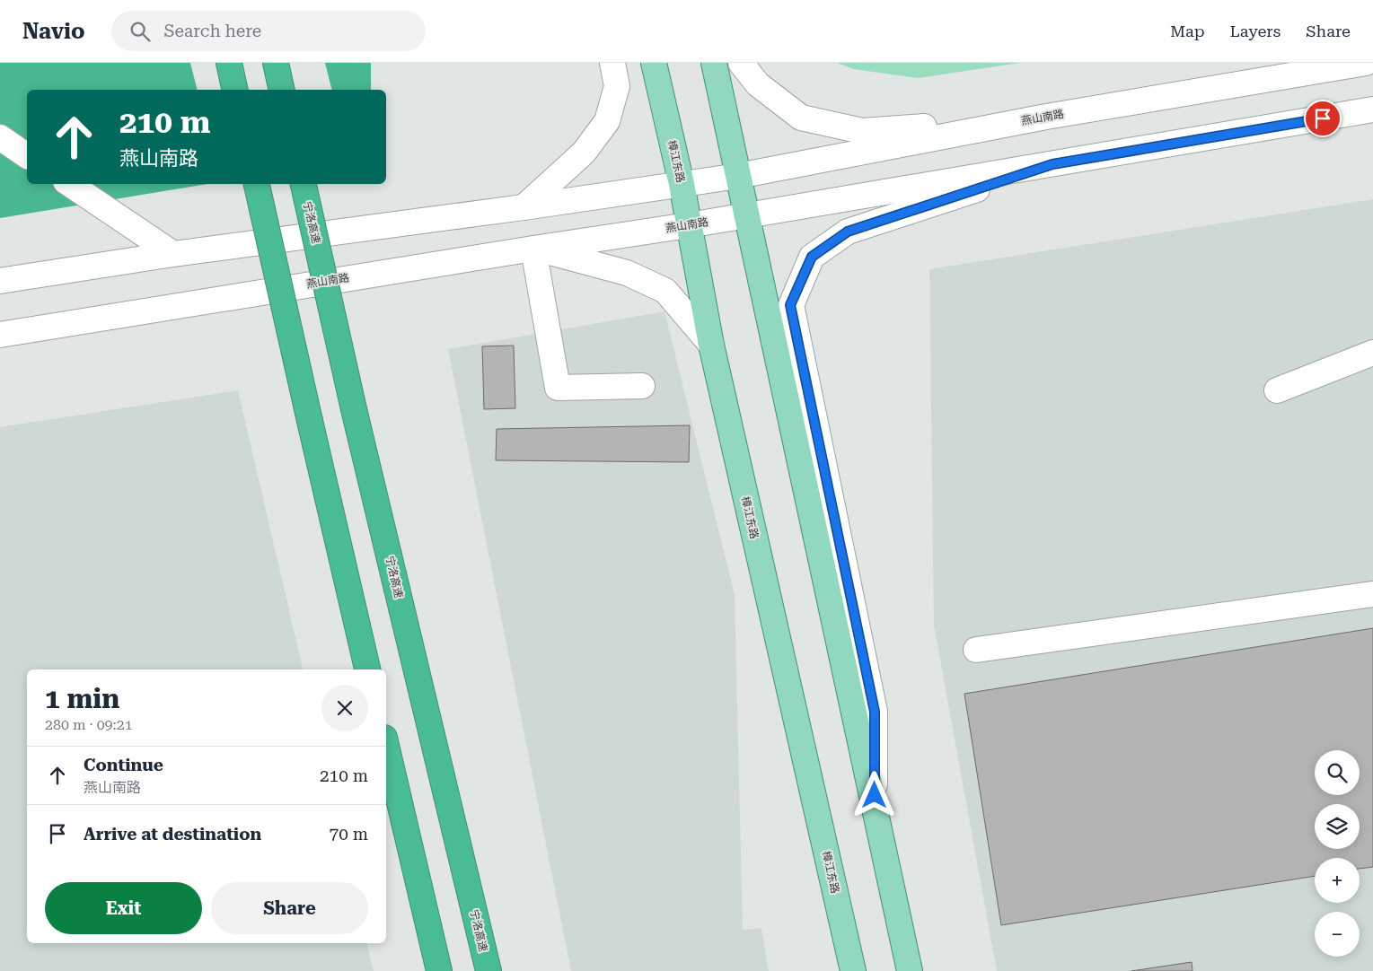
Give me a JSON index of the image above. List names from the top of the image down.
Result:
{
  "streets": {
    "highway": ["宁洛高速"],
    "main road": ["燕山南路", "樟江东路"]
  },
  "crossings": [
    ["燕山南路", "樟江东路"]
  ],
  "page": {
    "header": "Navio",
    "search": "Search here",
    "nav": ["Map", "Layers", "Share"],
    "turn": ["210 m", "燕山南路"],
    "heading": ["1 min", "280 m · 09:21"],
    "list": [
      {
        "name": "Continue",
        "note": "燕山南路",
        "value": "210 m"
      },
      {
        "name": "Arrive at destination",
        "value": "70 m"
      }
    ],
    "map_buttons": ["+", "−"],
    "buttons": ["Exit", "Share"]
  }
}
